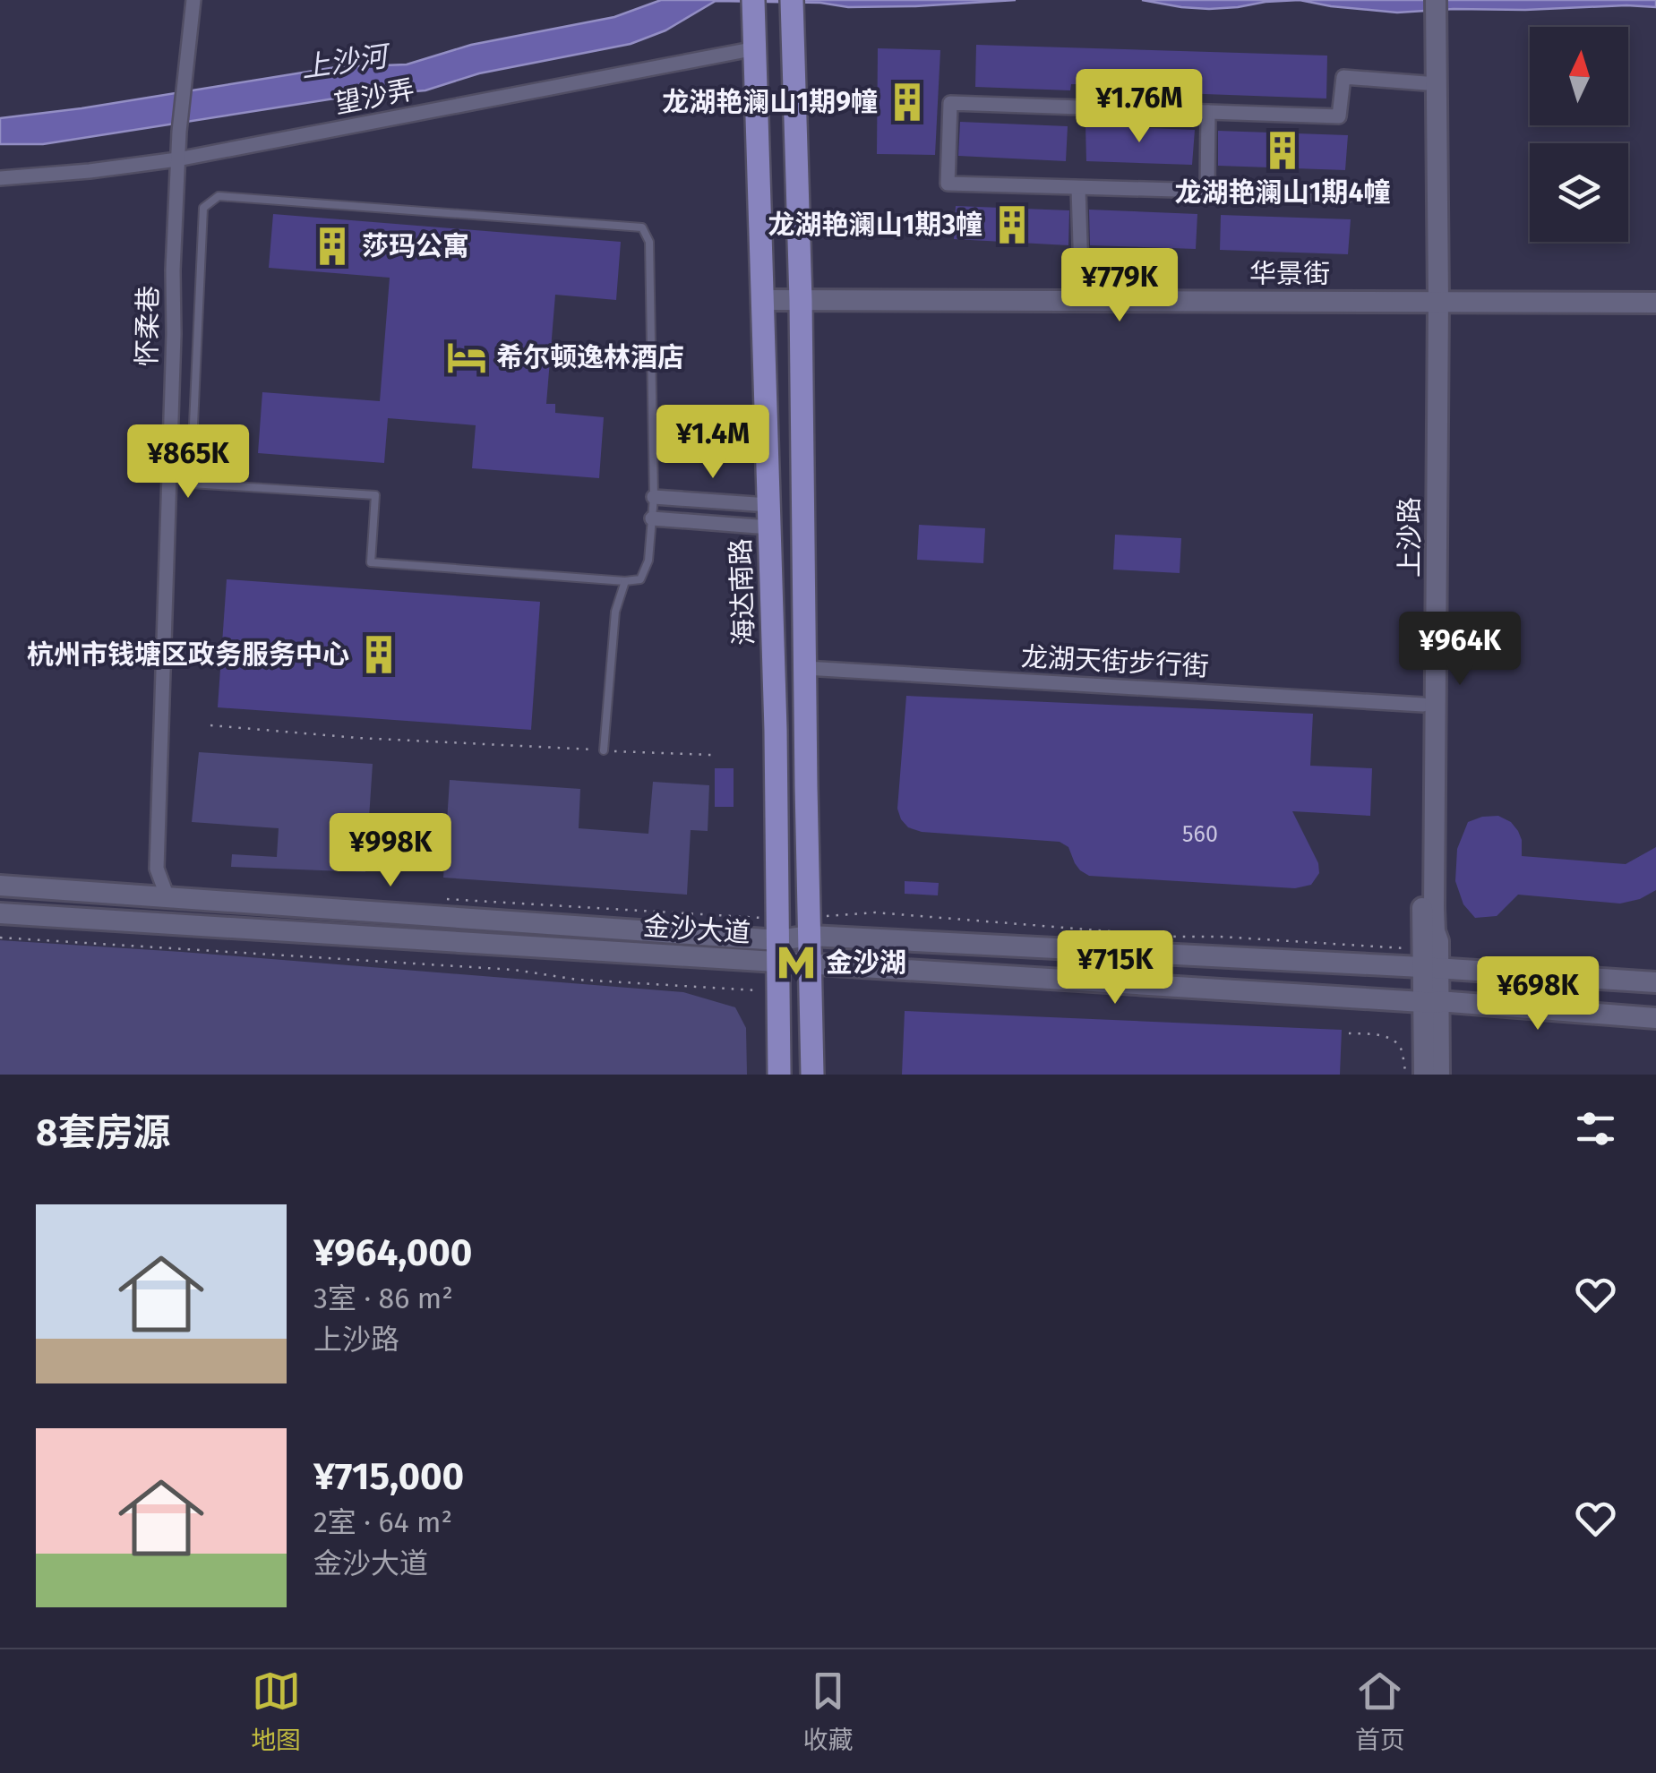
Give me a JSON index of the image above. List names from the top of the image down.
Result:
{
  "streets": {
    "main road": [
      "华景街",
      "上沙路",
      "海达南路",
      "金沙大道"
    ],
    "street": ["望沙弄", "怀柔巷", "龙湖天街步行街"]
  },
  "crossings": [
    ["望沙弄", "怀柔巷"],
    ["望沙弄", "海达南路"],
    ["华景街", "上沙路"],
    ["华景街", "海达南路"],
    ["怀柔巷", "金沙大道"],
    ["上沙路", "龙湖天街步行街"],
    ["上沙路", "金沙大道"],
    ["海达南路", "金沙大道"]
  ],
  "water": ["上沙河"],
  "places": {
    "building": [
      "龙湖艳澜山1期9幢",
      "龙湖艳澜山1期4幢",
      "龙湖艳澜山1期3幢",
      "莎玛公寓",
      "杭州市钱塘区政务服务中心"
    ],
    "hotel": ["希尔顿逸林酒店"],
    "metro station": ["金沙湖"]
  },
  "house_numbers": ["560"],
  "north": "top",
  "page": {
    "price": [
      "¥1.76M",
      "¥779K",
      "¥1.4M",
      "¥865K",
      "¥964K",
      "¥998K",
      "¥715K",
      "¥698K"
    ],
    "heading": "8套房源",
    "list": [
      {
        "name": "¥964,000",
        "note": "3室 · 86 m² · 上沙路"
      },
      {
        "name": "¥715,000",
        "note": "2室 · 64 m² · 金沙大道"
      }
    ],
    "tabs": ["地图", "收藏", "首页"]
  }
}
